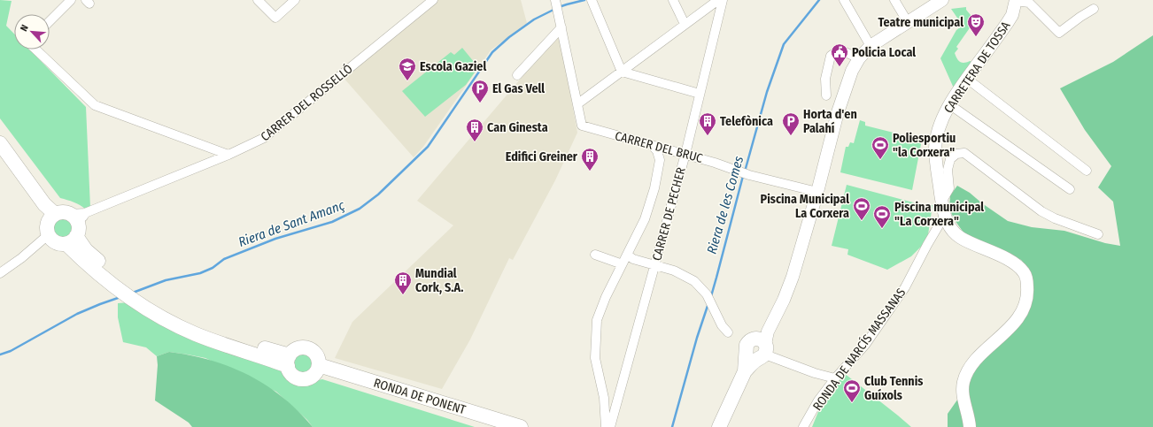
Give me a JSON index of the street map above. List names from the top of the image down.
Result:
{
  "streets": {
    "main road": ["CARRETERA DE TOSSA", "RONDA DE PONENT"],
    "street": [
      "CARRER DEL ROSSELLÓ",
      "CARRER DEL BRUC",
      "CARRER DE PECHER",
      "RONDA DE NARCÍS MASSANAS"
    ]
  },
  "crossings": [
    ["CARRETERA DE TOSSA", "RONDA DE NARCÍS MASSANAS"],
    ["CARRER DEL BRUC", "CARRER DE PECHER"]
  ],
  "water": ["Riera de les Comes", "Riera de Sant Amanç"],
  "places": {
    "theatre": ["Teatre municipal"],
    "public building": ["Policia Local"],
    "school or university": ["Escola Gaziel"],
    "parking": ["El Gas Vell", "Horta d'en Palahí"],
    "building": [
      "Telefònica",
      "Can Ginesta",
      "Edifici Greiner",
      "Mundial Cork, S.A."
    ],
    "sports": [
      "Poliesportiu \"la Corxera\"",
      "Piscina Municipal La Corxera",
      "Piscina municipal \"La Corxera\"",
      "Club Tennis Guíxols"
    ]
  },
  "north": "top left"
}
